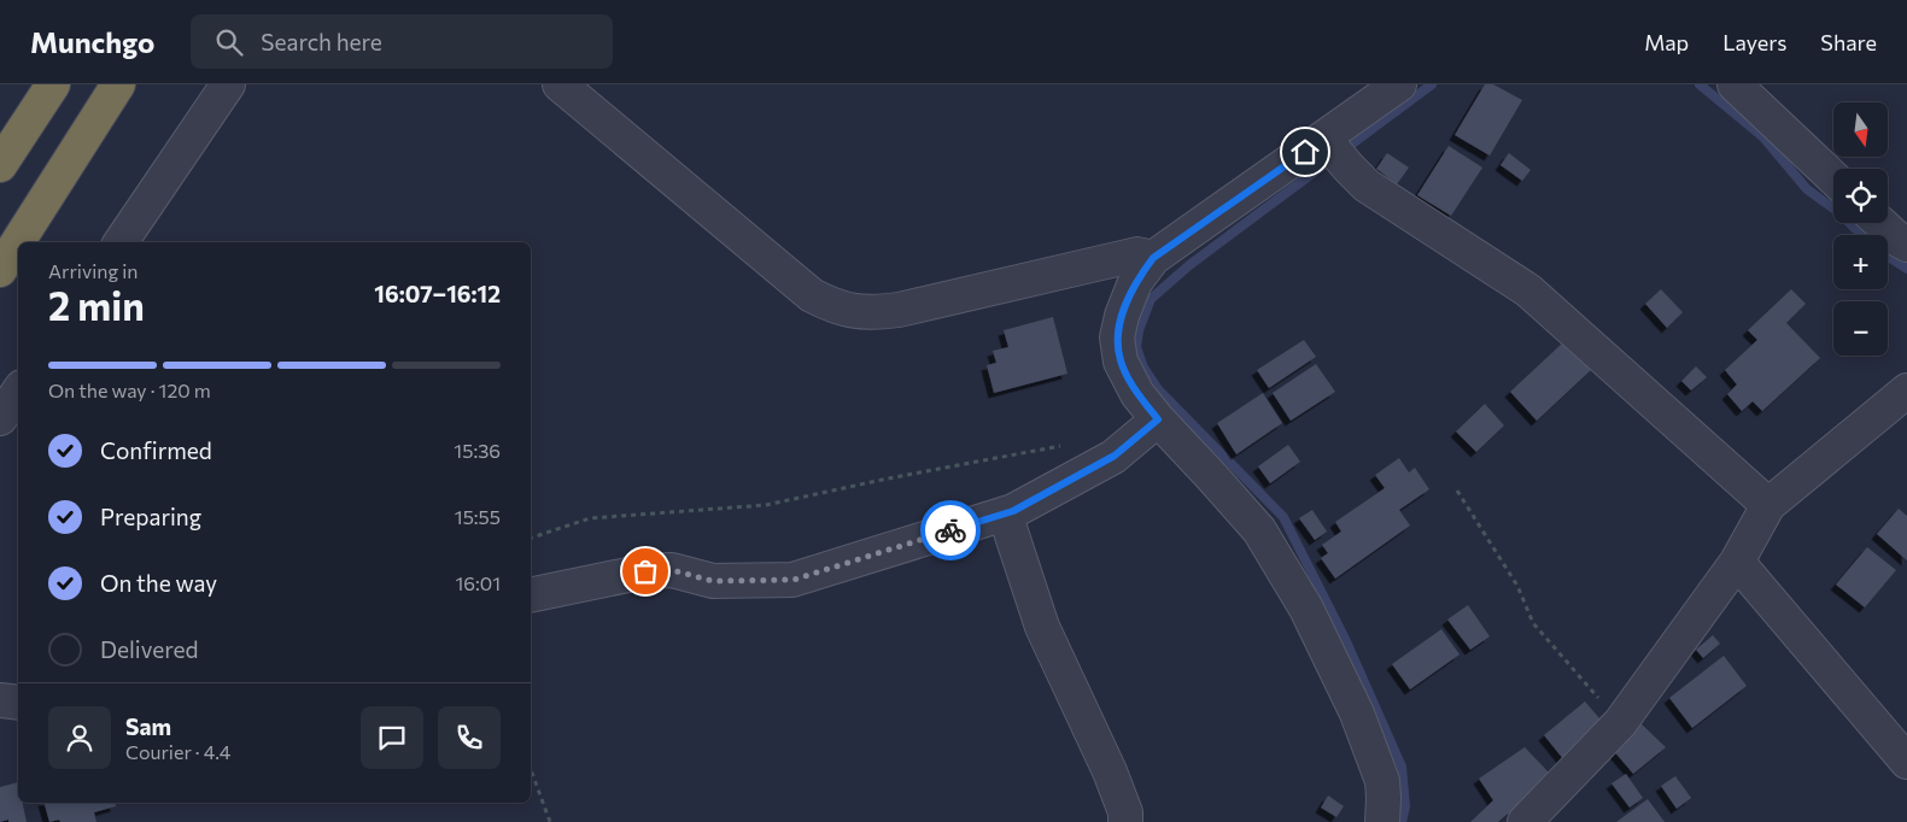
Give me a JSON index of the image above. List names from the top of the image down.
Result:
{
  "north": "bottom",
  "page": {
    "header": "Munchgo",
    "search": "Search here",
    "nav": ["Map", "Layers", "Share"],
    "map_buttons": ["+", "−"],
    "heading": ["2 min", "Arriving in", "16:07–16:12"],
    "panel": ["Sam", "Courier · 4.4"],
    "bar": "On the way · 120 m",
    "list": [
      ["Confirmed", "15:36"],
      ["Preparing", "15:55"],
      ["On the way", "16:01"],
      "Delivered"
    ]
  }
}
